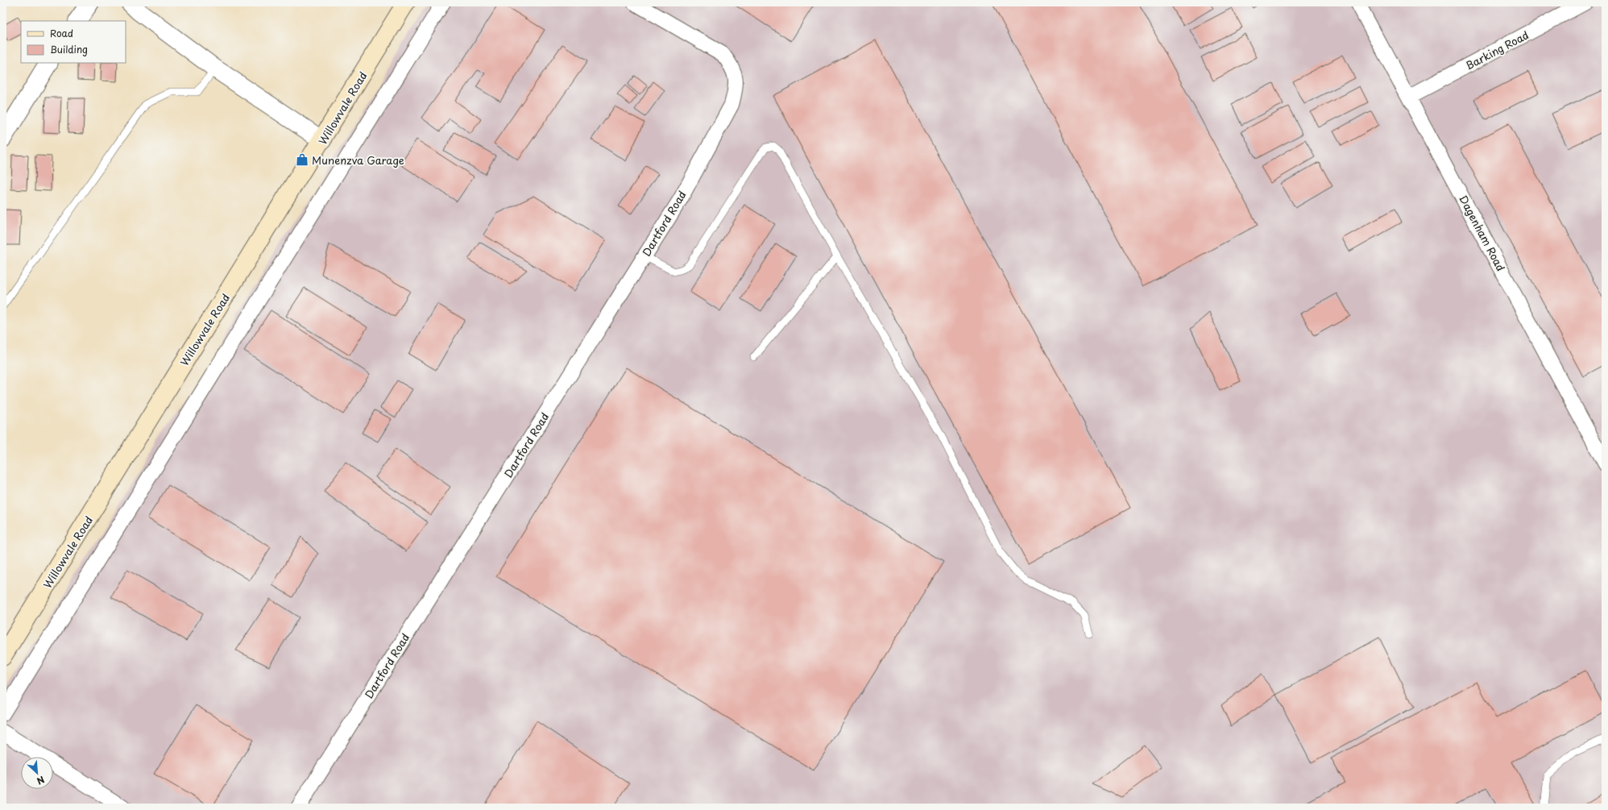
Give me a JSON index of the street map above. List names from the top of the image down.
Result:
{
  "streets": {
    "main road": ["Willowvale Road"],
    "street": ["Barking Road", "Dartford Road", "Dagenham Road"]
  },
  "crossings": [
    ["Barking Road", "Dagenham Road"]
  ],
  "places": {
    "shop": ["Munenzva Garage"]
  },
  "legend": ["Road", "Building"],
  "north": "bottom right"
}
